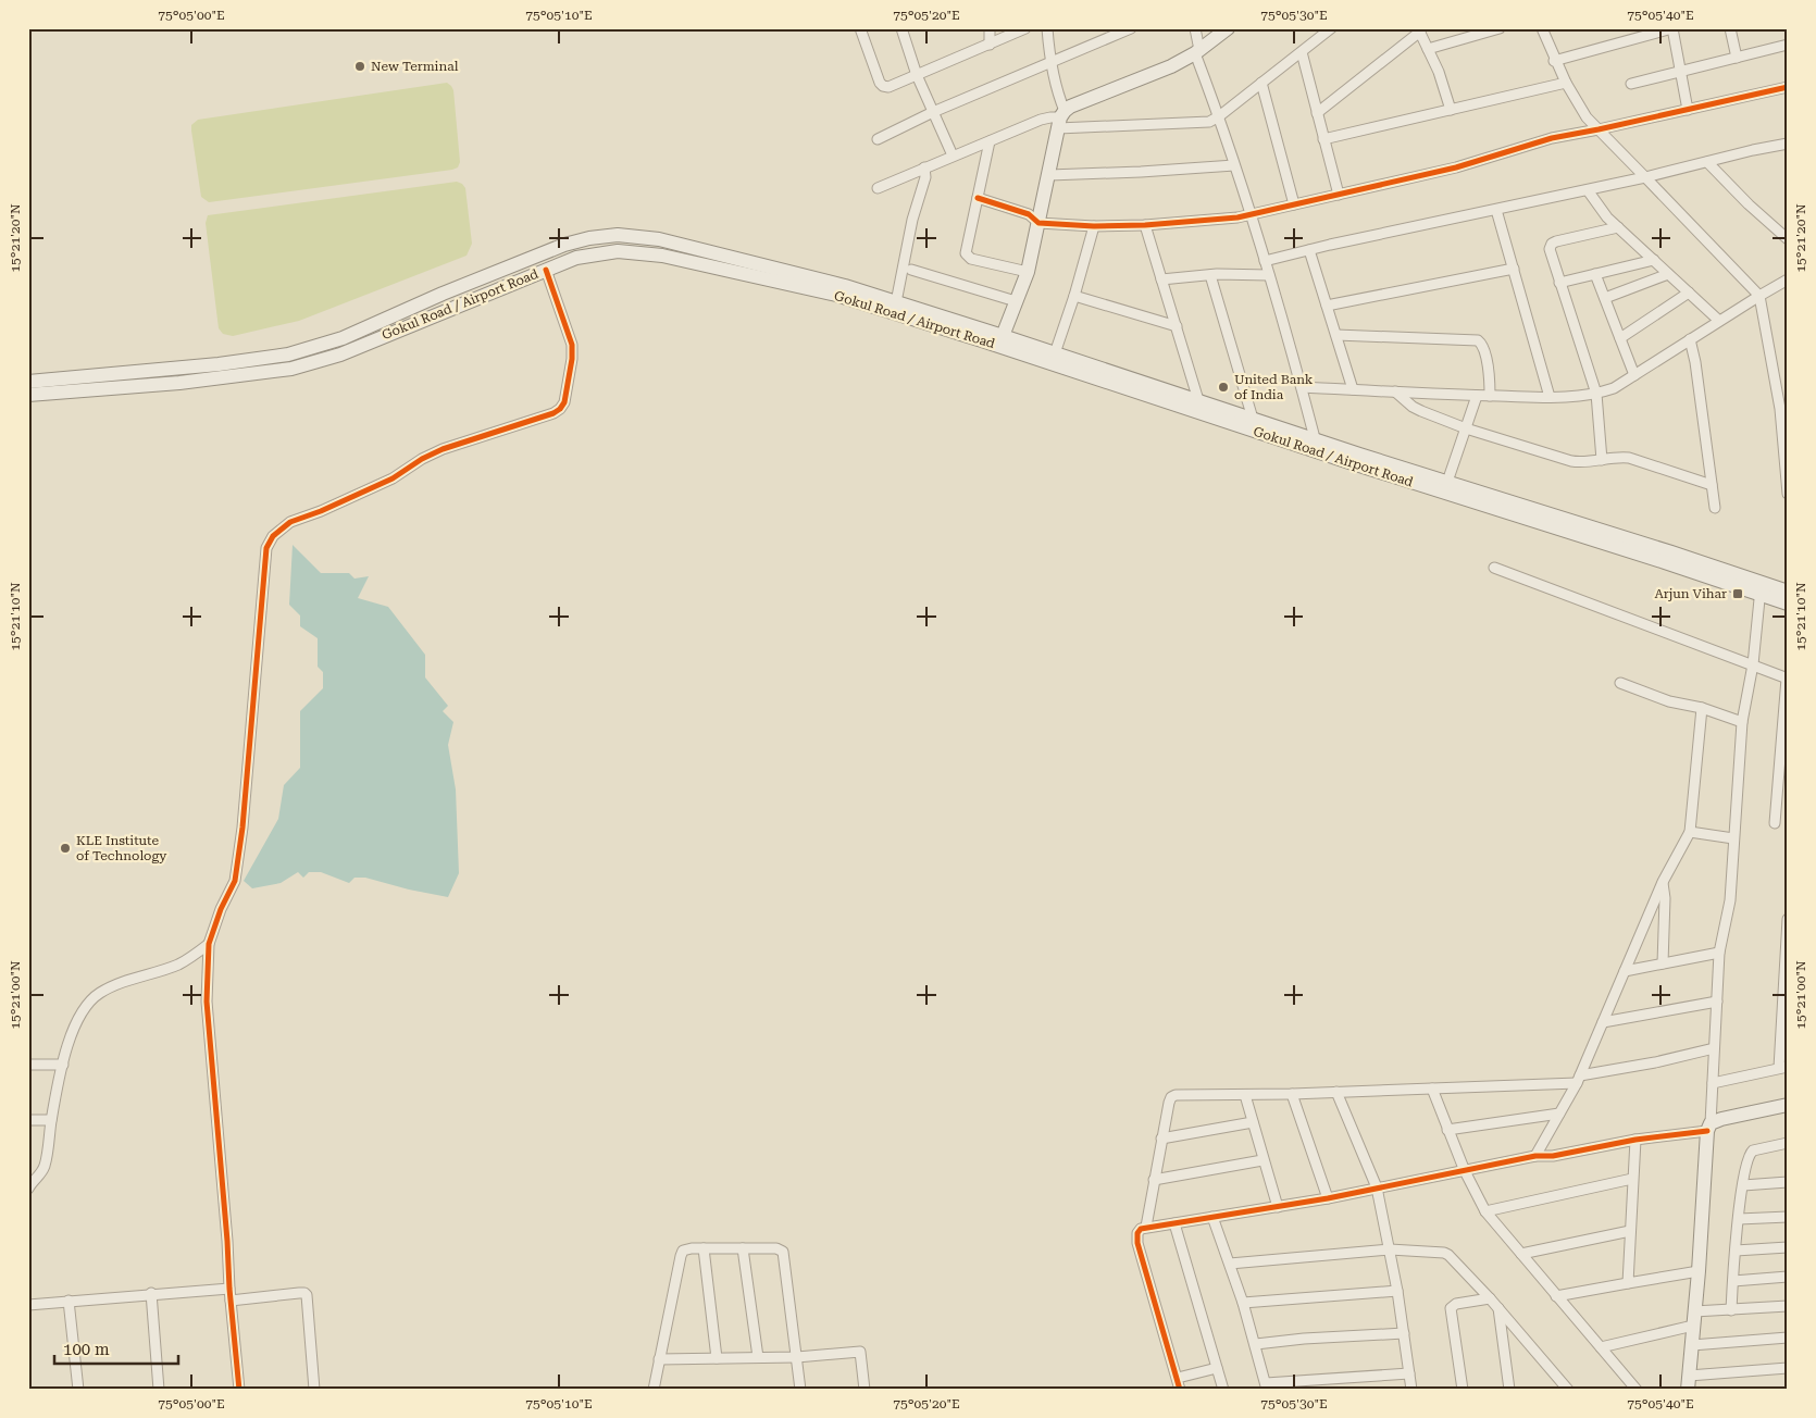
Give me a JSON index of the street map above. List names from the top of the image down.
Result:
{
  "streets": {
    "main road": ["Gokul Road / Airport Road"]
  },
  "places": {
    "other": ["New Terminal", "United Bank of India", "KLE Institute of Technology"],
    "transit": ["Arjun Vihar"]
  },
  "scale_bar": "100 m",
  "coordinates": [
    "75°05'00\"E",
    "75°05'10\"E",
    "75°05'20\"E",
    "75°05'30\"E",
    "75°05'40\"E",
    "15°21'20\"N",
    "15°21'10\"N",
    "15°21'00\"N"
  ]
}
